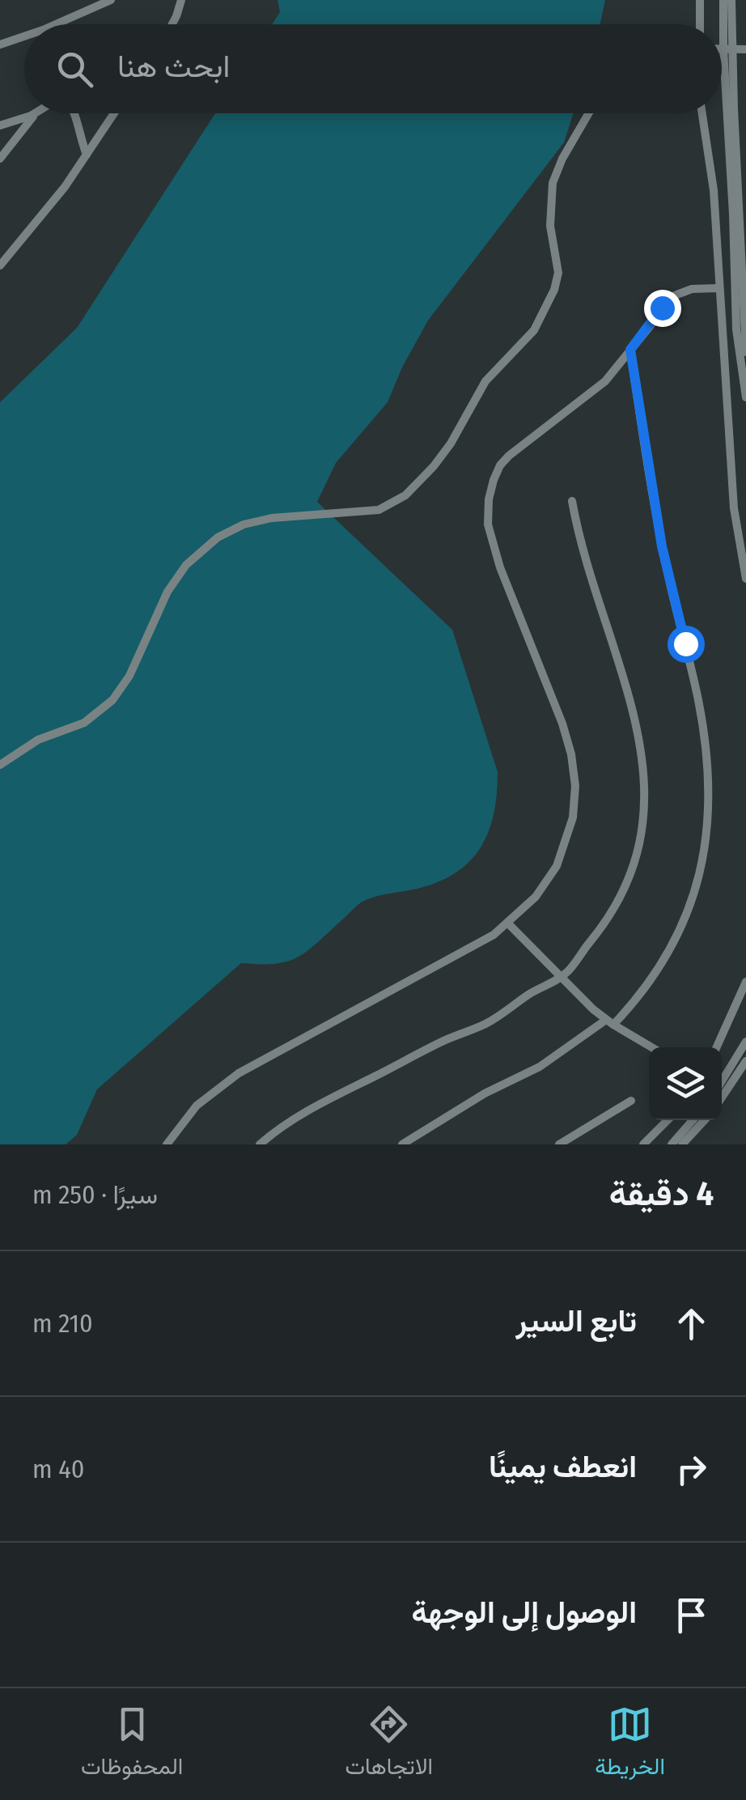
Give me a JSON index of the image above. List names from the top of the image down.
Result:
{
  "page": {
    "search": "ابحث هنا",
    "heading": ["4 دقيقة", "سيرًا · 250 m"],
    "list": [
      ["تابع السير", "210 m"],
      ["انعطف يمينًا", "40 m"],
      "الوصول إلى الوجهة"
    ],
    "nav": ["الخريطة", "الاتجاهات", "المحفوظات"]
  }
}
